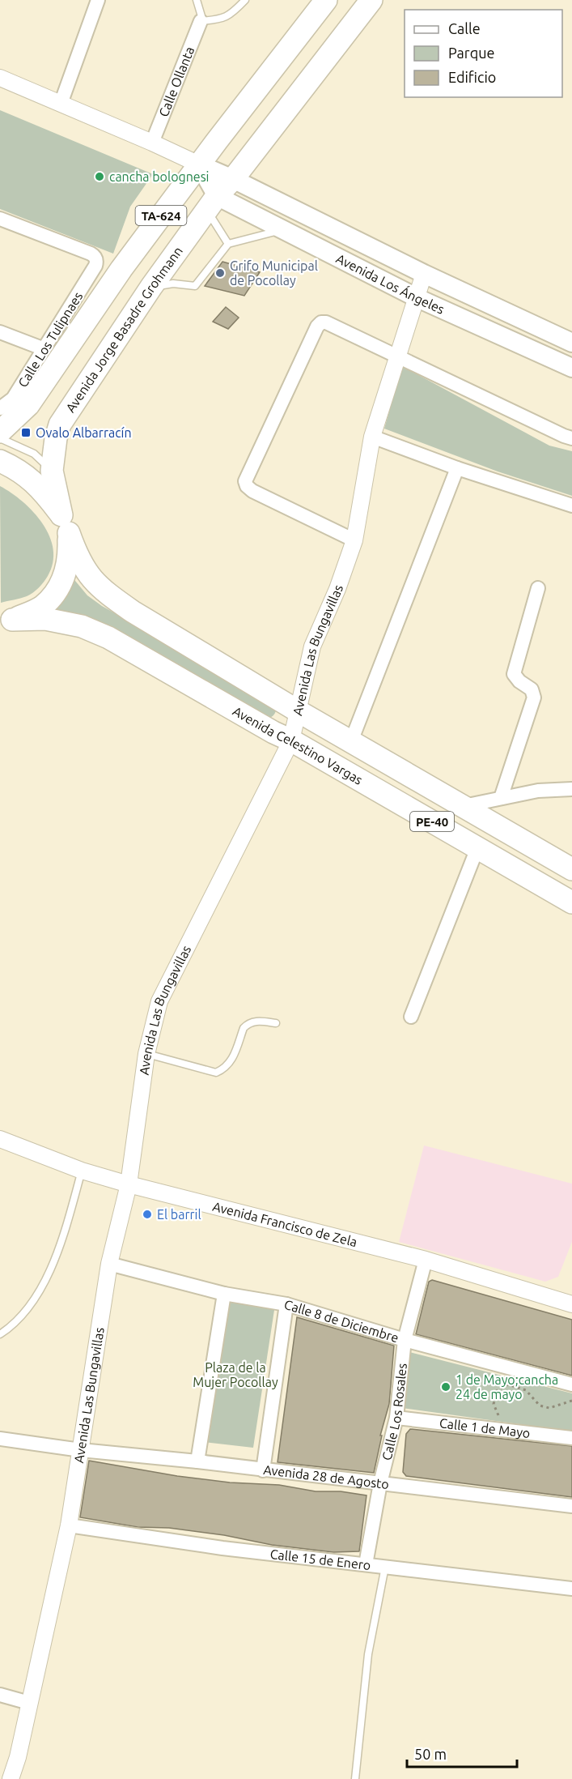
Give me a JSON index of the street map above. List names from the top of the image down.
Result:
{
  "streets": {
    "highway": [
      "TA-624",
      "Avenida Jorge Basadre Grohmann",
      "Avenida Celestino Vargas",
      "PE-40"
    ],
    "main road": ["Avenida Los Ángeles"],
    "street": [
      "Calle Ollanta",
      "Calle Los Tulipnaes",
      "Avenida Las Bungavillas",
      "Avenida Francisco de Zela",
      "Calle 8 de Diciembre",
      "Calle Los Rosales",
      "Calle 1 de Mayo",
      "Avenida 28 de Agosto",
      "Calle 15 de Enero"
    ]
  },
  "crossings": [
    ["Calle Ollanta", "Avenida Los Ángeles"],
    ["TA-624", "Avenida Los Ángeles"],
    ["Avenida Los Ángeles", "Avenida Jorge Basadre Grohmann"],
    ["Avenida Los Ángeles", "Avenida Las Bungavillas"],
    ["Avenida Jorge Basadre Grohmann", "PE-40"],
    ["Avenida Las Bungavillas", "Avenida Celestino Vargas"],
    ["Avenida Las Bungavillas", "PE-40"],
    ["Avenida Las Bungavillas", "Avenida Francisco de Zela"],
    ["Avenida Las Bungavillas", "Calle 8 de Diciembre"],
    ["Avenida Las Bungavillas", "Avenida 28 de Agosto"],
    ["Avenida Las Bungavillas", "Calle 15 de Enero"],
    ["Avenida Francisco de Zela", "Calle Los Rosales"],
    ["Calle 8 de Diciembre", "Calle Los Rosales"],
    ["Calle Los Rosales", "Calle 1 de Mayo"],
    ["Calle Los Rosales", "Avenida 28 de Agosto"],
    ["Calle Los Rosales", "Calle 15 de Enero"]
  ],
  "parks": ["Plaza de la Mujer Pocollay"],
  "places": {
    "other": [
      "cancha bolognesi",
      "Grifo Municipal de Pocollay",
      "El barril",
      "1 de Mayo;cancha 24 de mayo"
    ],
    "transit": ["Ovalo Albarracín"]
  },
  "legend": ["Calle", "Parque", "Edificio"],
  "scale_bar": "50 m"
}
